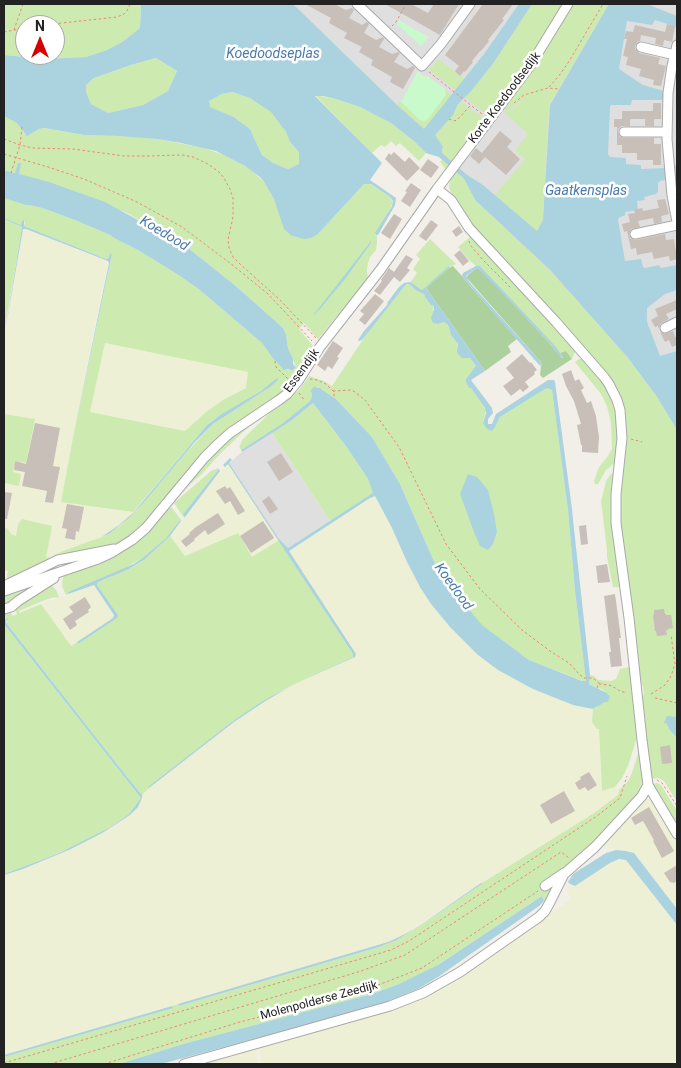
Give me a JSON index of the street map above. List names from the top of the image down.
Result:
{
  "streets": {
    "street": ["Korte Koedoodsedijk", "Essendijk", "Molenpolderse Zeedijk"]
  },
  "crossings": [
    ["Korte Koedoodsedijk", "Essendijk"]
  ],
  "water": ["Koedoodseplas", "Gaatkensplas", "Koedood"],
  "north": "top"
}
